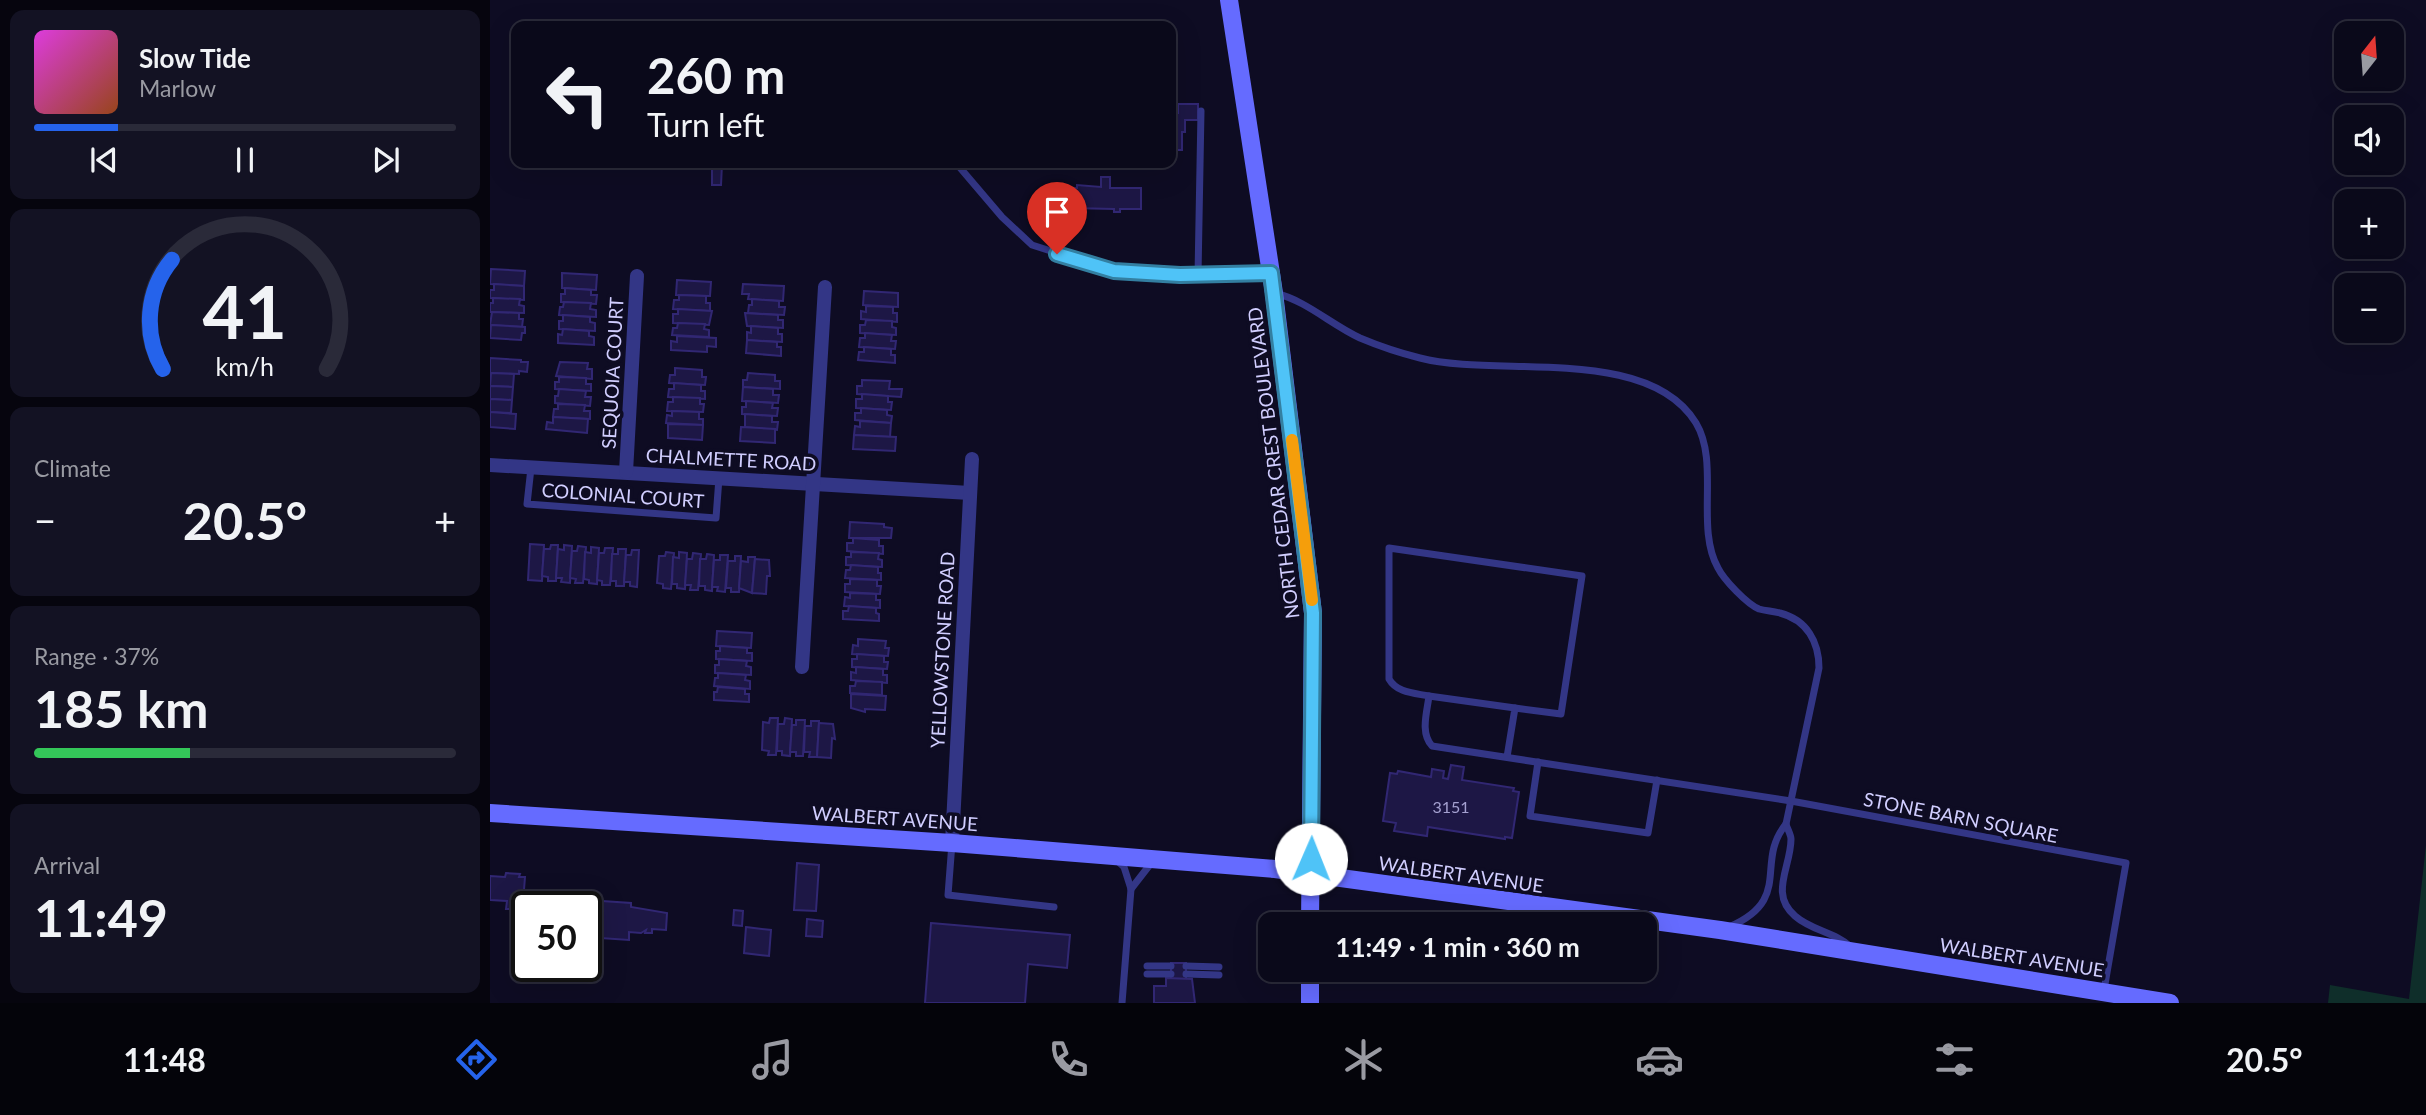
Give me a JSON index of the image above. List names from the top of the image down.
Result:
{
  "streets": {
    "main road": ["NORTH CEDAR CREST BOULEVARD", "WALBERT AVENUE"],
    "street": ["SEQUOIA COURT", "CHALMETTE ROAD", "YELLOWSTONE ROAD"],
    "lane": ["COLONIAL COURT", "STONE BARN SQUARE"]
  },
  "crossings": [
    ["SEQUOIA COURT", "CHALMETTE ROAD"],
    ["CHALMETTE ROAD", "COLONIAL COURT"],
    ["CHALMETTE ROAD", "YELLOWSTONE ROAD"],
    ["NORTH CEDAR CREST BOULEVARD", "WALBERT AVENUE"],
    ["YELLOWSTONE ROAD", "WALBERT AVENUE"],
    ["STONE BARN SQUARE", "WALBERT AVENUE"]
  ],
  "house_numbers": ["3151"],
  "north": "top",
  "page": {
    "map_buttons": ["+", "−"],
    "turn": ["260 m", "Turn left"],
    "song": ["Slow Tide", "Marlow"],
    "tile": [
      "Climate",
      ["Range · 37%", "185 km"],
      ["Arrival", "11:49"]
    ],
    "heat": ["−", "20.5°", "+"],
    "limit": "50",
    "trip": "11:49 · 1 min · 360 m",
    "tabs": ["11:48", "20.5°"],
    "gauge": ["41", "km/h"]
  }
}
